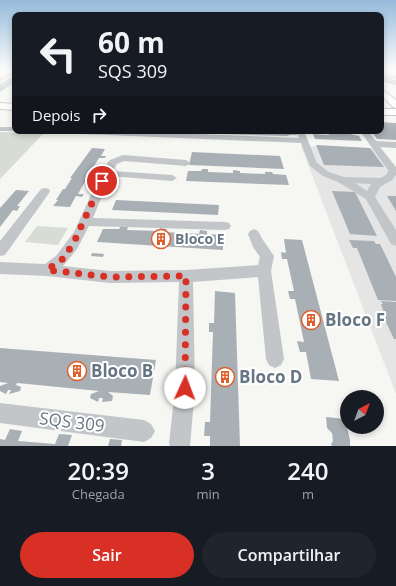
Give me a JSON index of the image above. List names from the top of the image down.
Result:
{
  "streets": {
    "street": ["SQS 309"]
  },
  "places": {
    "building": [
      "Bloco E",
      "Bloco F",
      "Bloco B",
      "Bloco D"
    ]
  },
  "north": "top right",
  "page": {
    "turn": ["60 m", "SQS 309"],
    "then": "Depois",
    "eta": [
      "20:39",
      "Chegada",
      "3",
      "min",
      "240",
      "m"
    ],
    "buttons": ["Sair", "Compartilhar"]
  }
}
